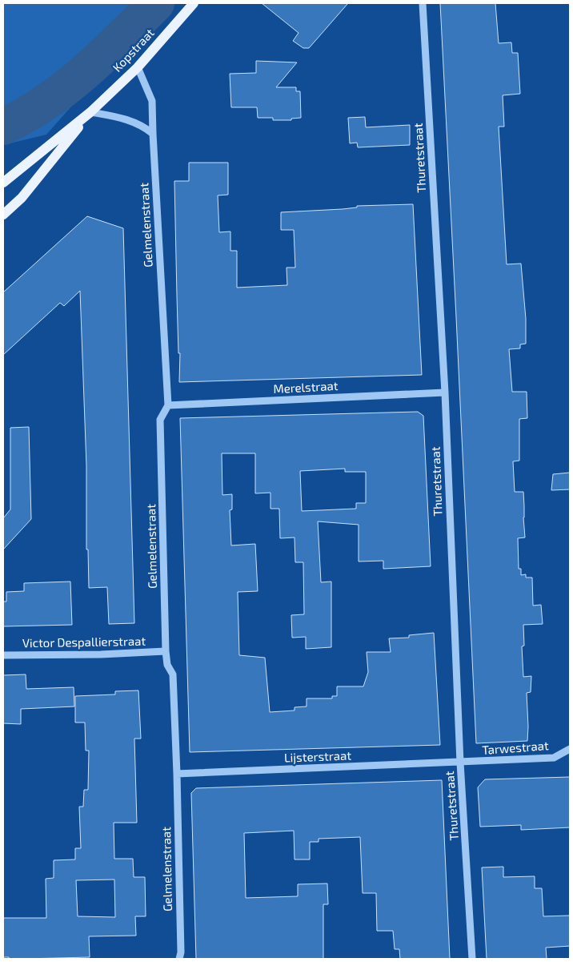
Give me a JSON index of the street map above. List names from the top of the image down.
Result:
{
  "streets": {
    "main road": ["Kopstraat"],
    "street": [
      "Thuretstraat",
      "Gelmelenstraat",
      "Merelstraat",
      "Victor Despallierstraat",
      "Tarwestraat",
      "Lijsterstraat"
    ]
  },
  "crossings": [
    ["Kopstraat", "Gelmelenstraat"],
    ["Thuretstraat", "Merelstraat"],
    ["Thuretstraat", "Tarwestraat"],
    ["Thuretstraat", "Lijsterstraat"],
    ["Gelmelenstraat", "Merelstraat"],
    ["Gelmelenstraat", "Victor Despallierstraat"],
    ["Gelmelenstraat", "Lijsterstraat"],
    ["Tarwestraat", "Lijsterstraat"]
  ]
}
